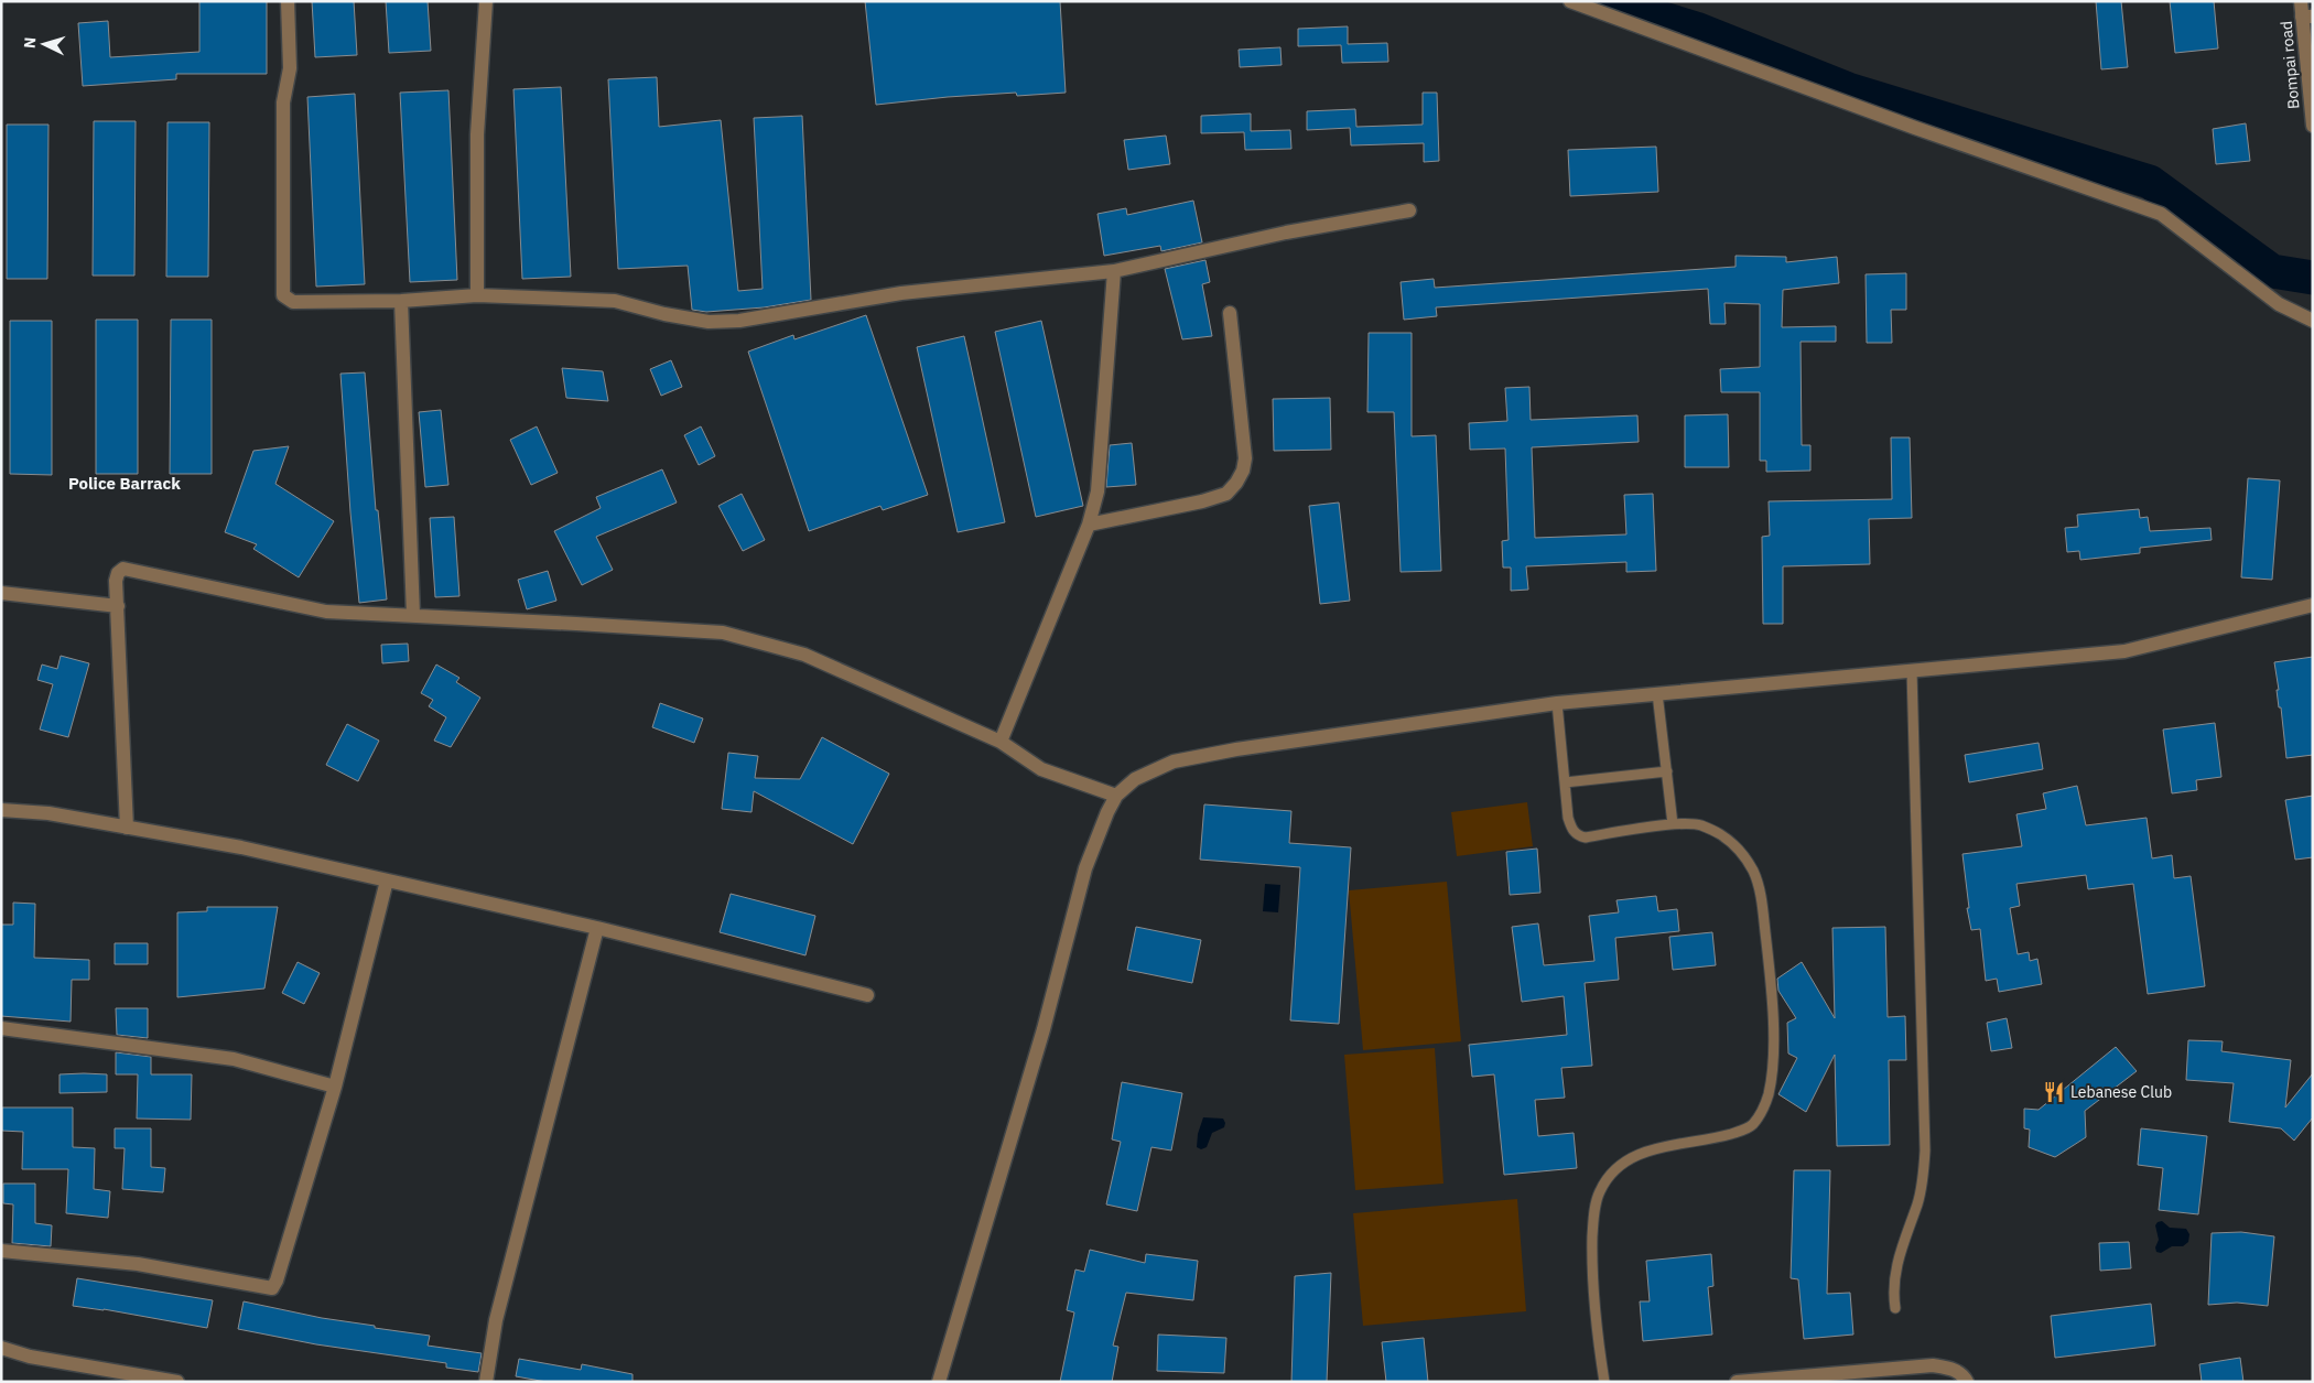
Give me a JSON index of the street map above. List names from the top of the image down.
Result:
{
  "streets": {
    "street": ["Bompai road"]
  },
  "districts": ["Police Barrack"],
  "places": {
    "restaurant": ["Lebanese Club"]
  },
  "north": "left"
}
